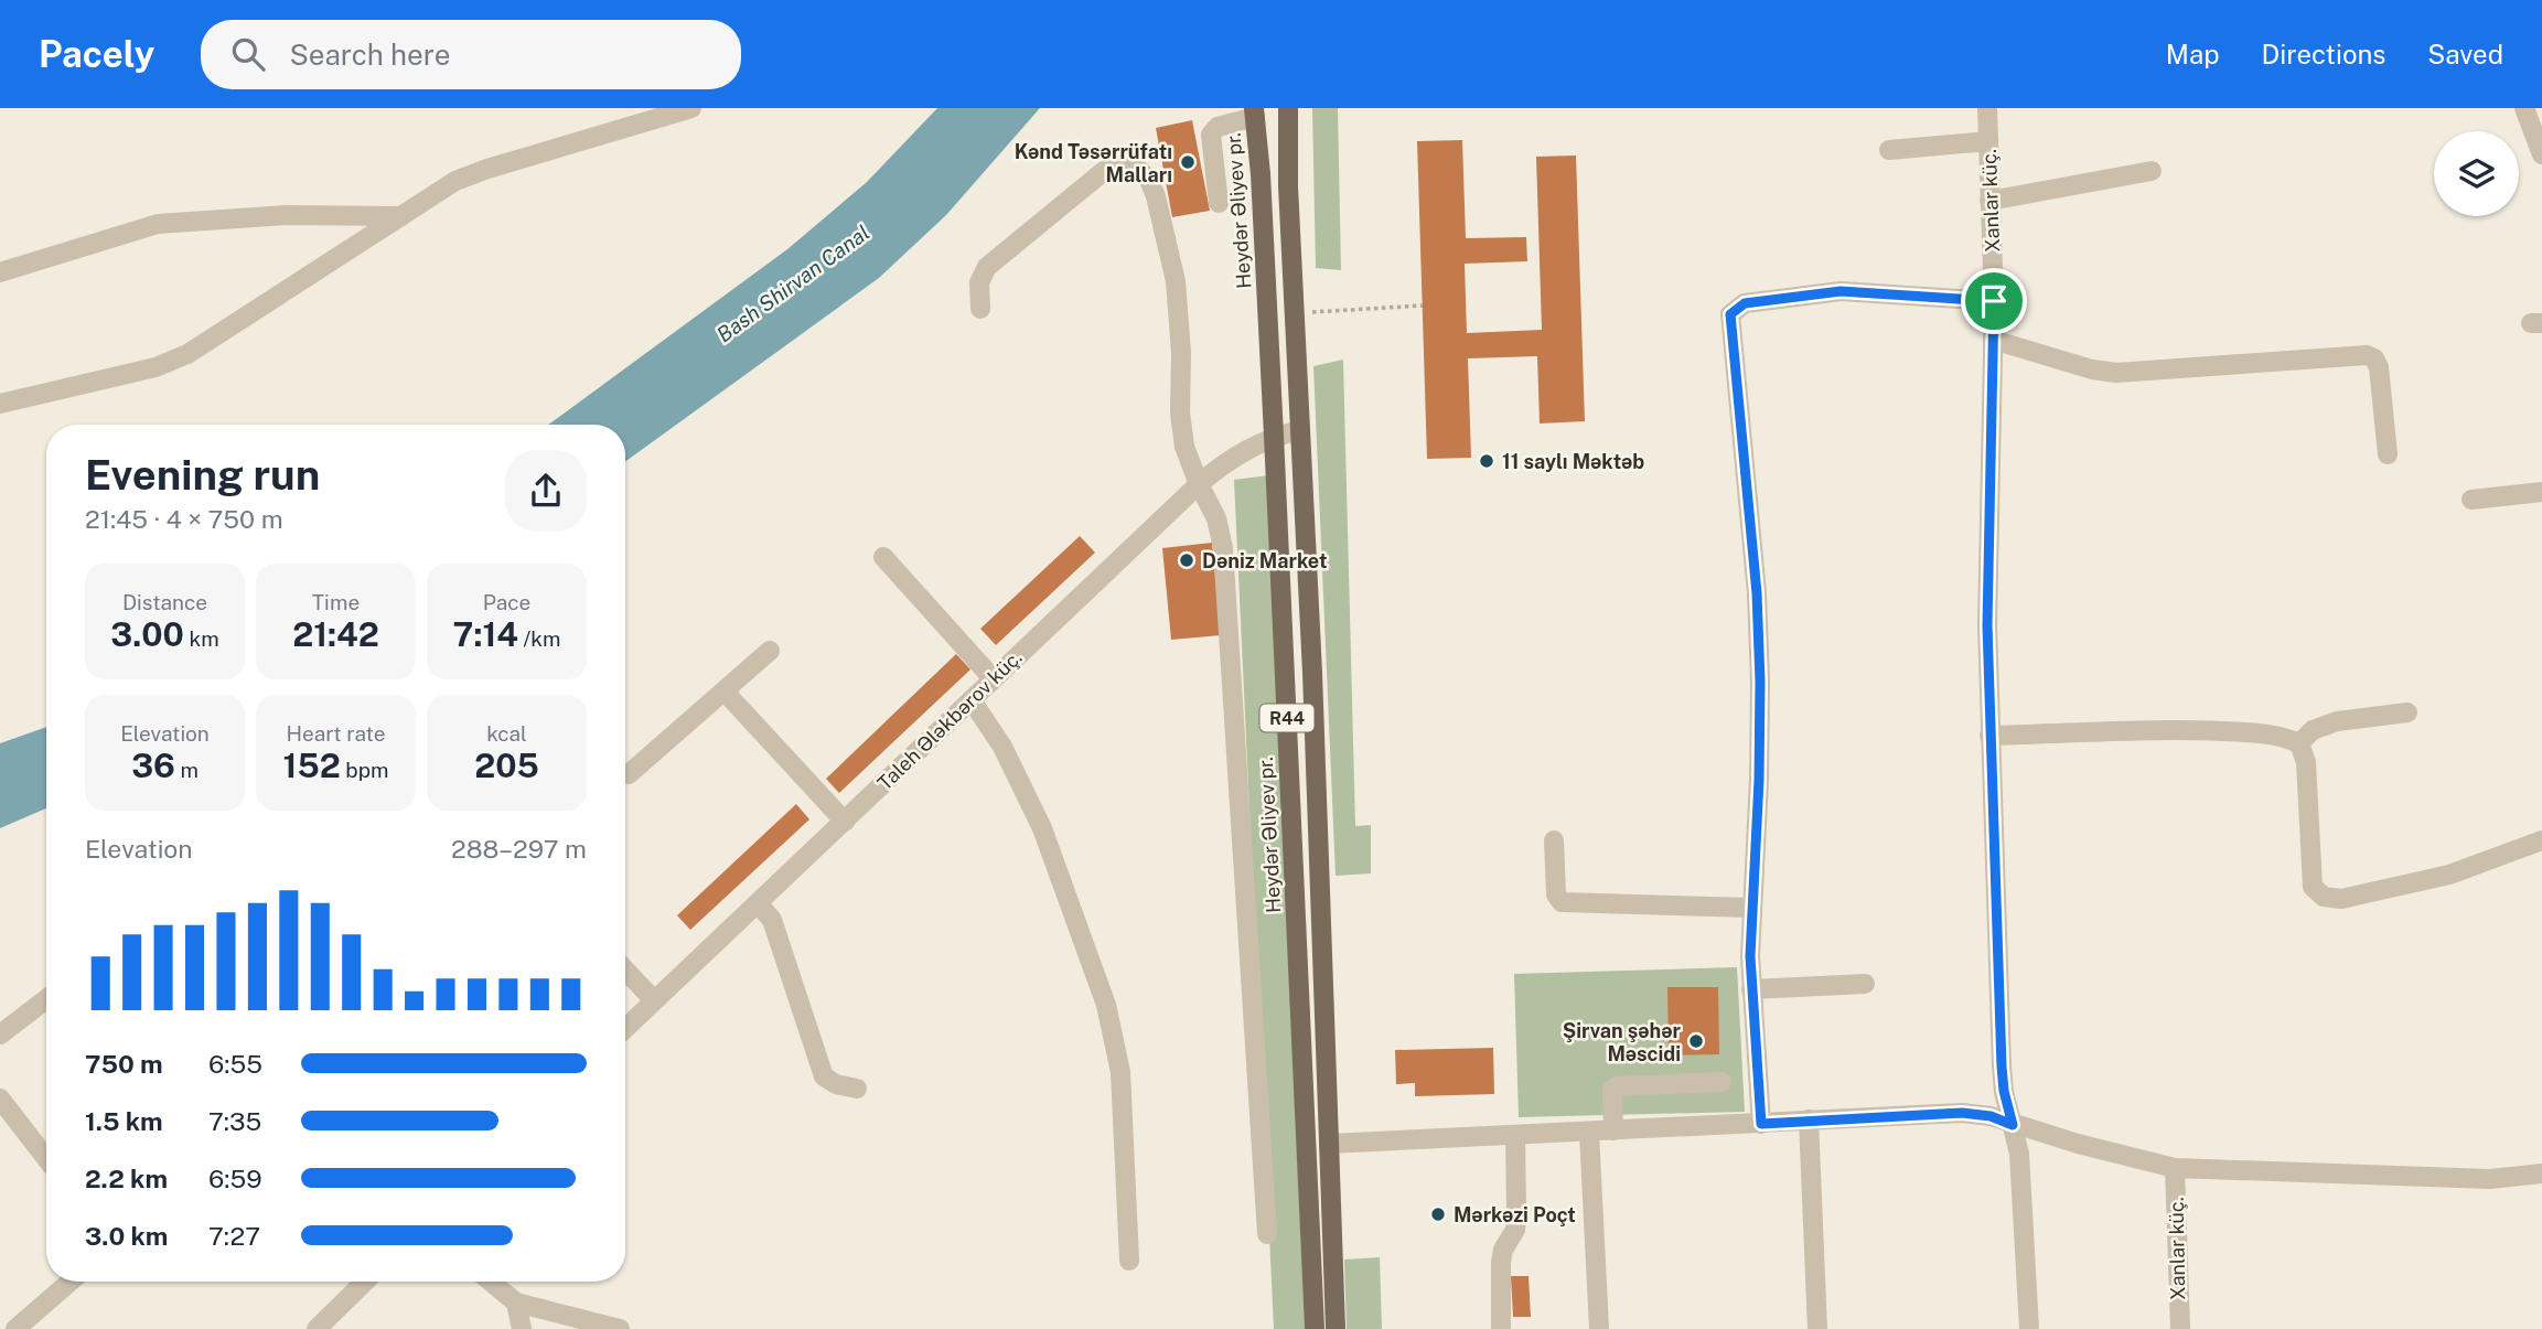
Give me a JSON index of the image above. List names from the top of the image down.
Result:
{
  "streets": {
    "main road": ["Heydər Əliyev pr.", "R44"],
    "street": ["Xanlar küç.", "Taleh Ələkbərov küç."]
  },
  "crossings": [
    ["Heydər Əliyev pr.", "Taleh Ələkbərov küç."],
    ["R44", "Taleh Ələkbərov küç."]
  ],
  "water": ["Bash Shirvan Canal"],
  "places": [
    "Kənd Təsərrüfatı Malları",
    "11 saylı Məktəb",
    "Dəniz Market",
    "Şirvan şəhər Məscidi",
    "Mərkəzi Poçt"
  ],
  "page": {
    "header": "Pacely",
    "search": "Search here",
    "nav": ["Map", "Directions", "Saved"],
    "heading": ["Evening run", "21:45 · 4 × 750 m"],
    "stats": [
      ["Distance", "3.00 km"],
      ["Time", "21:42"],
      ["Pace", "7:14 /km"],
      ["Elevation", "36 m"],
      ["Heart rate", "152 bpm"],
      ["kcal", "205"]
    ],
    "chart": ["Elevation", "288–297 m"],
    "list": [
      {
        "name": "750 m",
        "note": "6:55"
      },
      {
        "name": "1.5 km",
        "note": "7:35"
      },
      {
        "name": "2.2 km",
        "note": "6:59"
      },
      {
        "name": "3.0 km",
        "note": "7:27"
      }
    ]
  }
}
